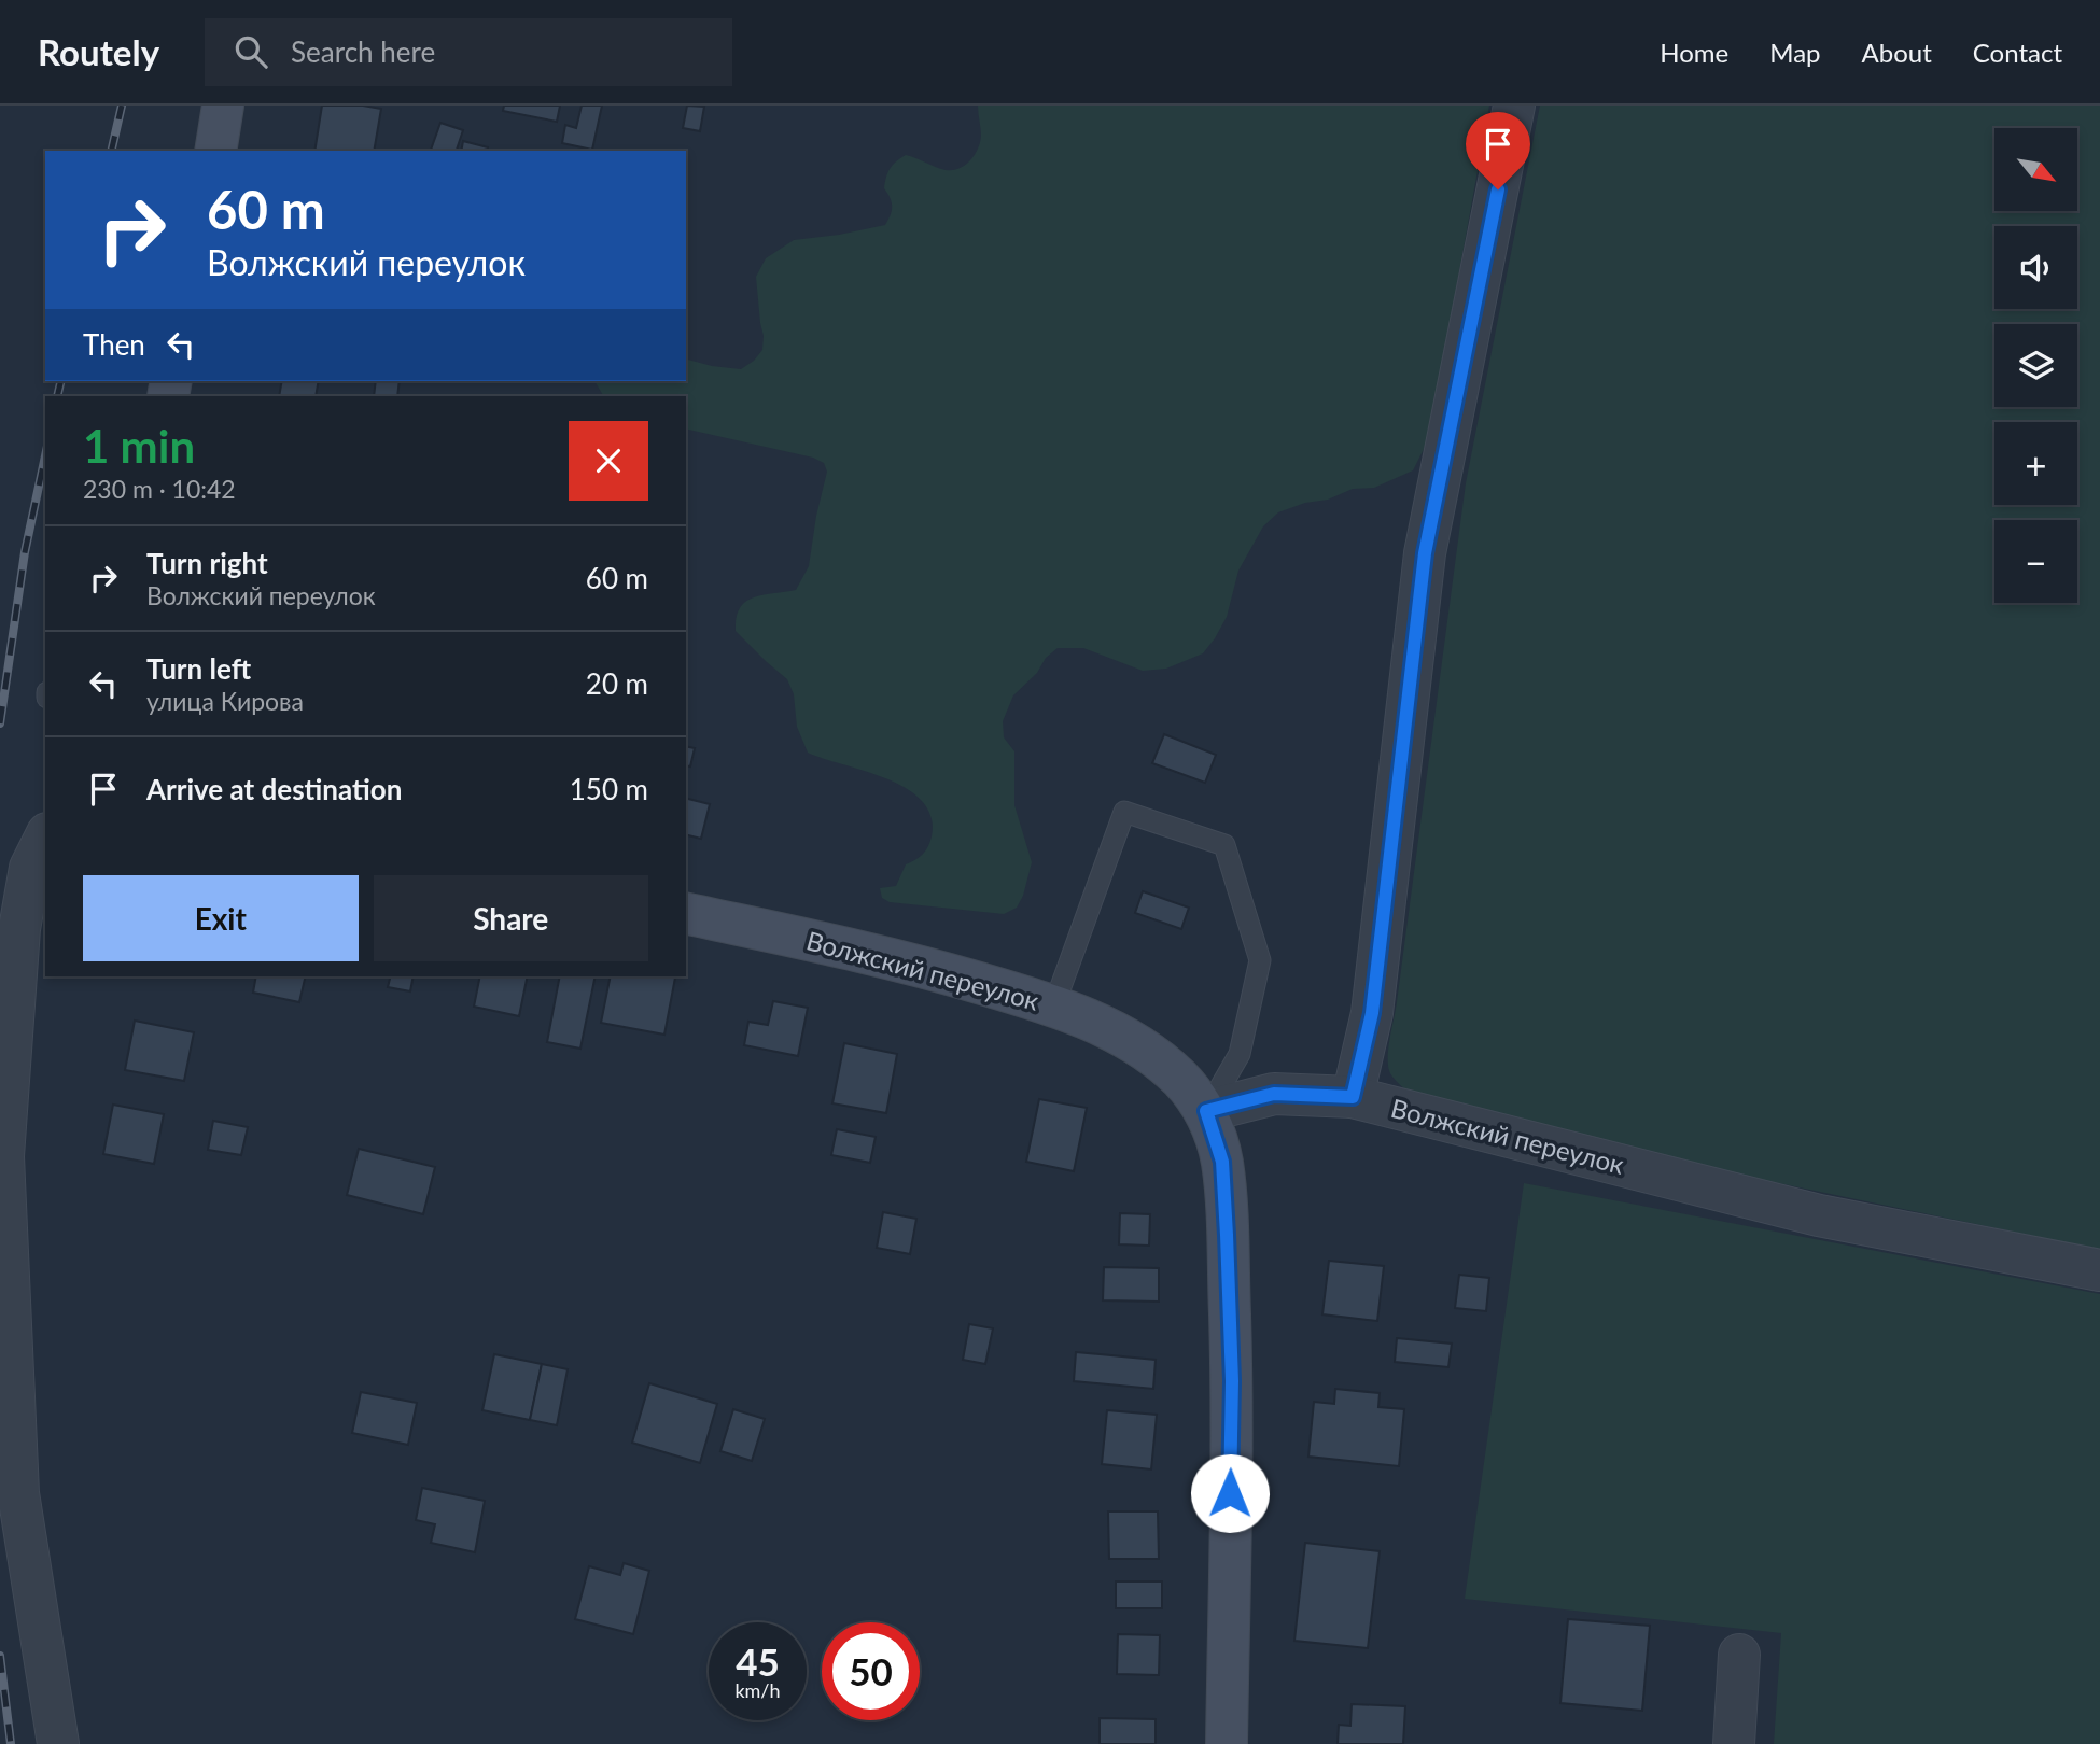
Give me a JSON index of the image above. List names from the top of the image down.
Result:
{
  "streets": {
    "main road": ["Волжский переулок"]
  },
  "north": "bottom right",
  "page": {
    "header": "Routely",
    "search": "Search here",
    "nav": [
      "Home",
      "Map",
      "About",
      "Contact"
    ],
    "map_buttons": ["+", "−"],
    "turn": ["60 m", "Волжский переулок"],
    "then": "Then",
    "heading": ["1 min", "230 m · 10:42"],
    "list": [
      {
        "name": "Turn right",
        "note": "Волжский переулок",
        "value": "60 m"
      },
      {
        "name": "Turn left",
        "note": "улица Кирова",
        "value": "20 m"
      },
      {
        "name": "Arrive at destination",
        "value": "150 m"
      }
    ],
    "buttons": ["Exit", "Share"],
    "speed": "45 km/h",
    "limit": "50"
  }
}
